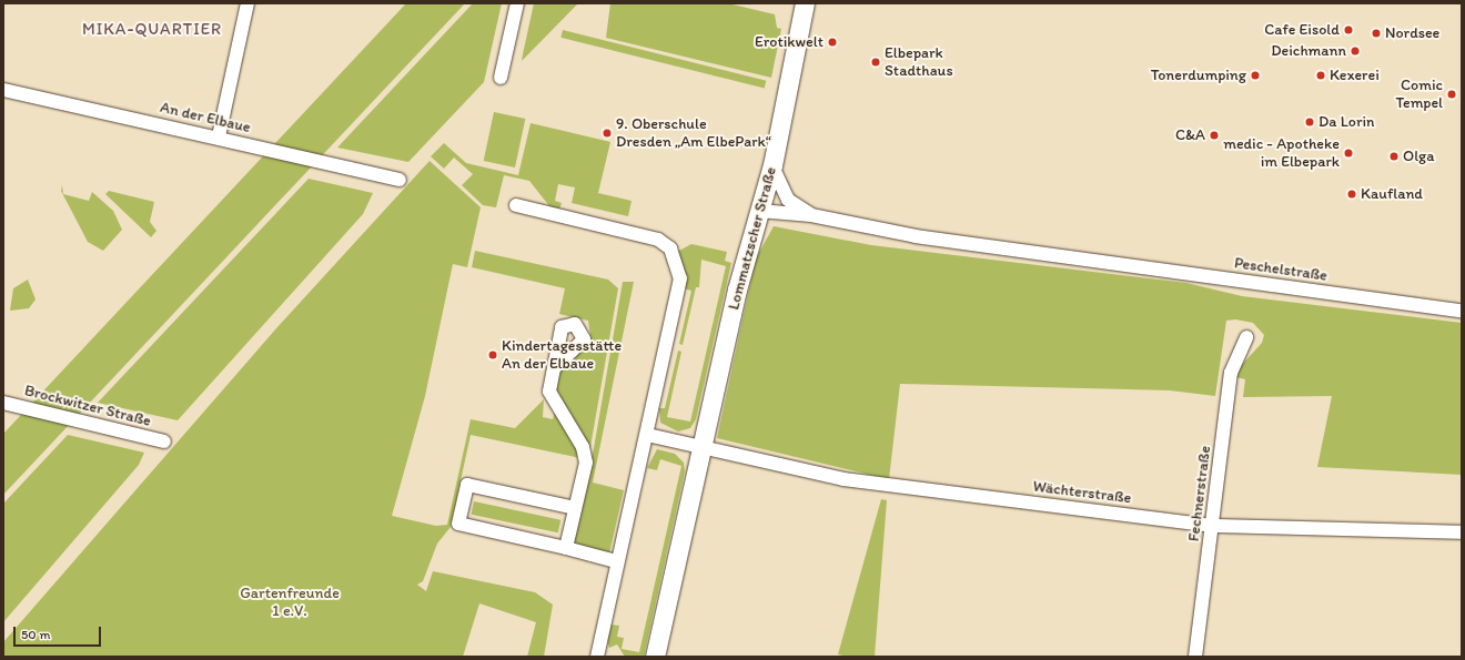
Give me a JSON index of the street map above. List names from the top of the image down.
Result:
{
  "streets": {
    "main road": ["Lommatzscher Straße"],
    "street": [
      "An der Elbaue",
      "Peschelstraße",
      "Brockwitzer Straße",
      "Wächterstraße",
      "Fechnerstraße"
    ]
  },
  "crossings": [
    ["Lommatzscher Straße", "Peschelstraße"],
    ["Lommatzscher Straße", "Wächterstraße"],
    ["Wächterstraße", "Fechnerstraße"]
  ],
  "districts": ["MIKA-QUARTIER"],
  "parks": ["Gartenfreunde 1 e.V."],
  "places": [
    "Cafe Eisold",
    "Nordsee",
    "Erotikwelt",
    "Deichmann",
    "Elbepark Stadthaus",
    "Tonerdumping",
    "Kexerei",
    "Comic Tempel",
    "Da Lorin",
    "9. Oberschule Dresden „Am ElbePark“",
    "C&A",
    "medic - Apotheke im Elbepark",
    "Olga",
    "Kaufland",
    "Kindertagesstätte An der Elbaue"
  ],
  "scale_bar": "50 m"
}
